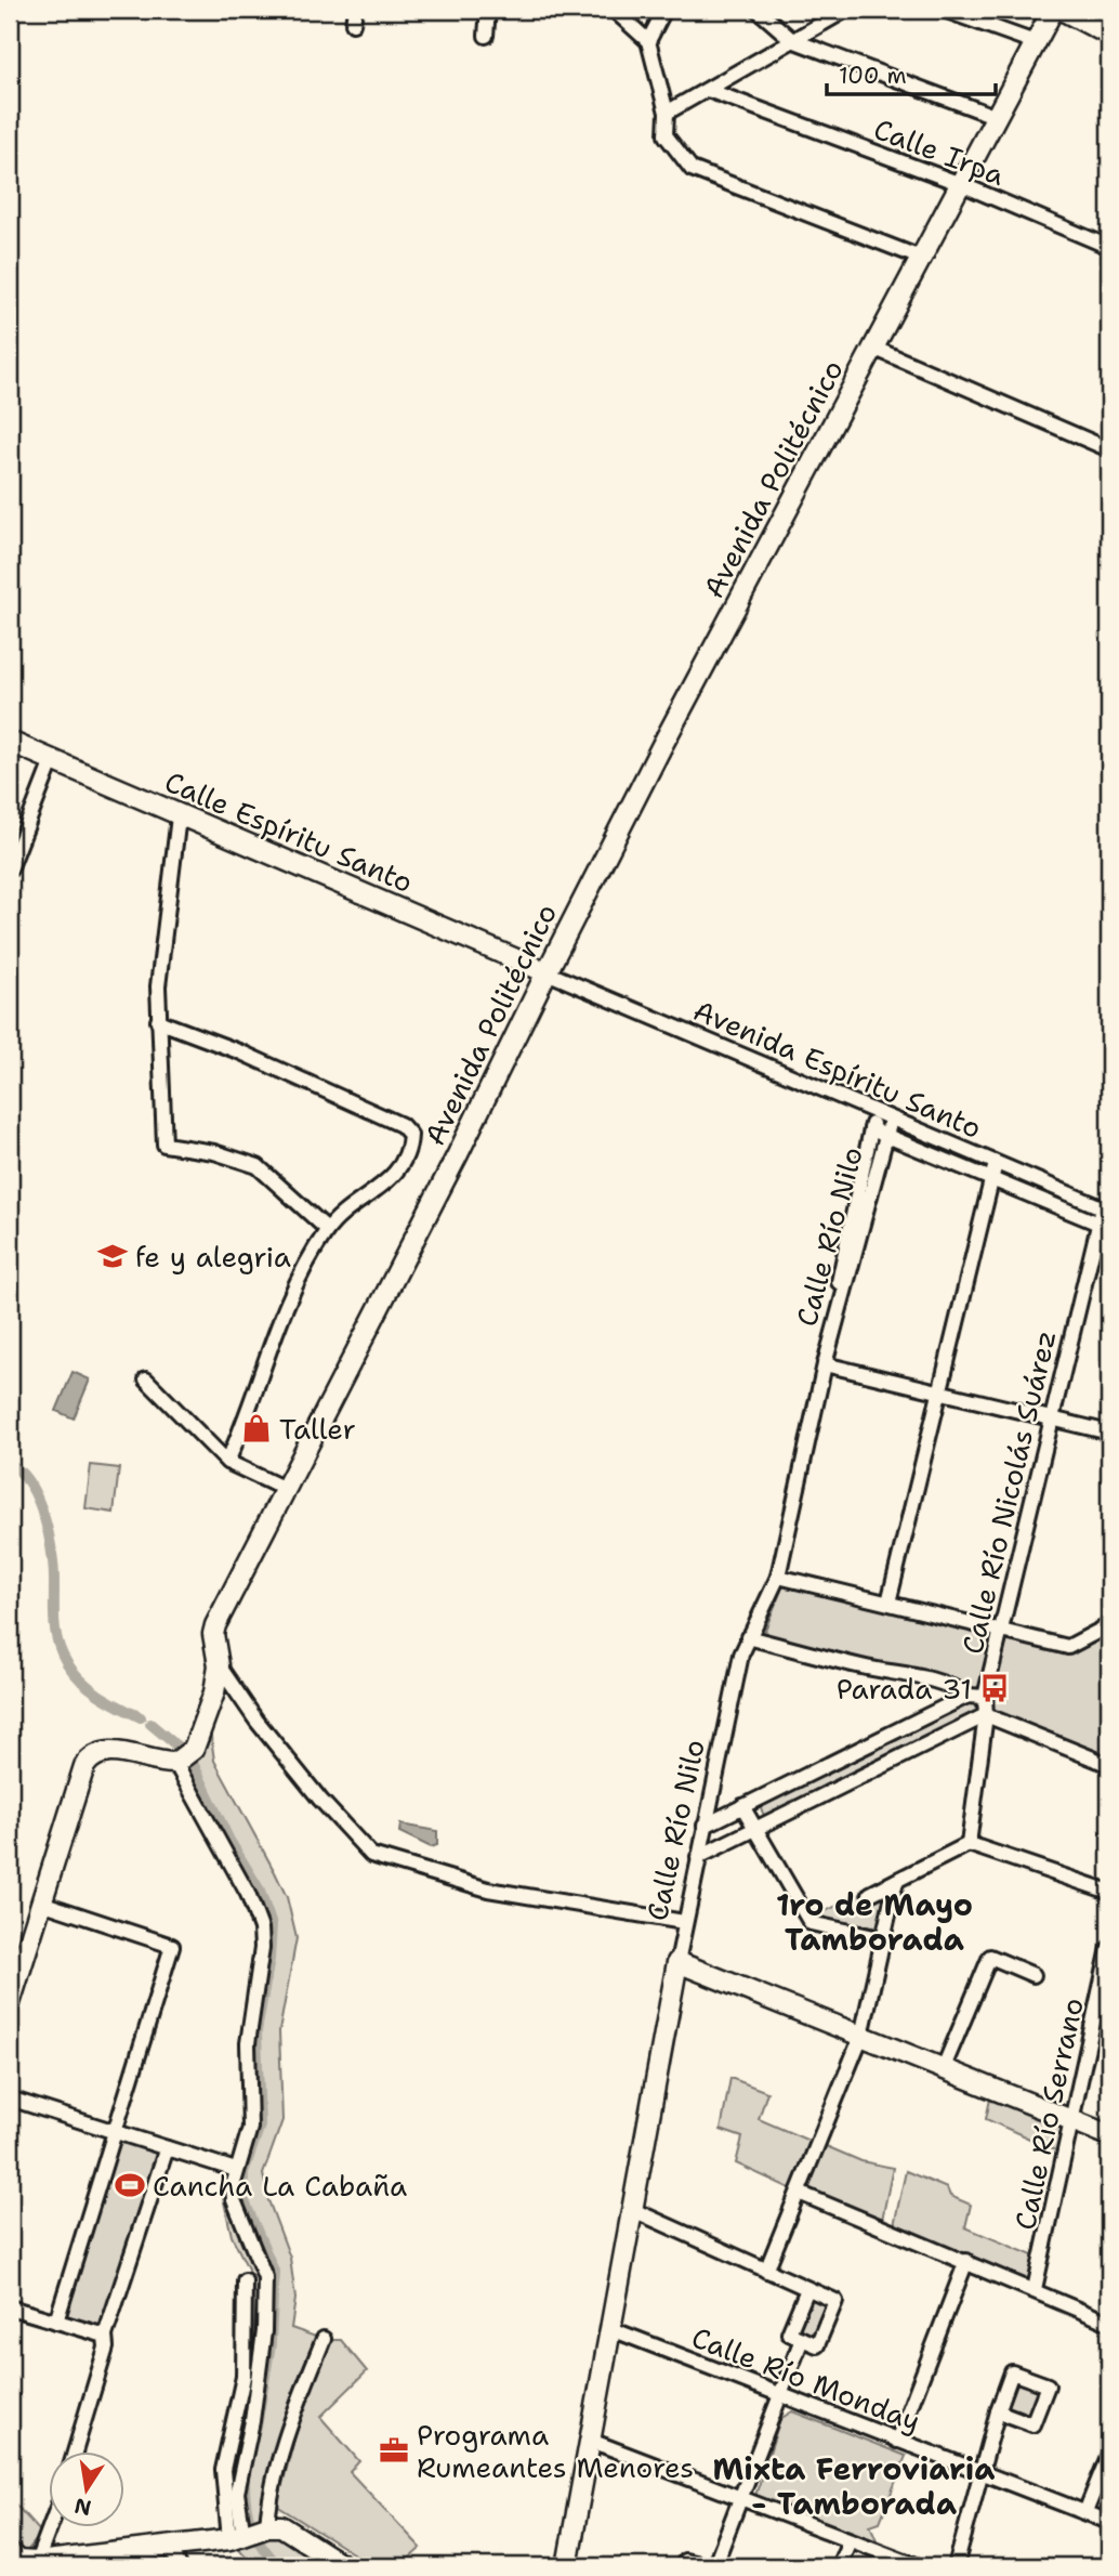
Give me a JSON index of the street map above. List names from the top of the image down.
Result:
{
  "streets": {
    "main road": ["Avenida Politécnico", "Calle Espíritu Santo", "Calle Río Nilo"],
    "street": [
      "Calle Irpa",
      "Avenida Espíritu Santo",
      "Calle Río Nicolás Suárez",
      "Calle Río Serrano",
      "Calle Río Monday"
    ]
  },
  "crossings": [
    ["Calle Irpa", "Avenida Politécnico"],
    ["Avenida Politécnico", "Calle Espíritu Santo"],
    ["Avenida Politécnico", "Avenida Espíritu Santo"],
    ["Calle Espíritu Santo", "Avenida Espíritu Santo"],
    ["Avenida Espíritu Santo", "Calle Río Nilo"],
    ["Avenida Espíritu Santo", "Calle Río Nicolás Suárez"],
    ["Calle Río Nilo", "Calle Río Monday"]
  ],
  "districts": ["1ro de Mayo Tamborada", "Mixta Ferroviaria - Tamborada"],
  "places": {
    "school or university": ["fe y alegria"],
    "shop": ["Taller"],
    "bus stop": ["Parada 31"],
    "sports": ["Cancha La Cabaña"],
    "office": ["Programa Rumeantes Menores"]
  },
  "scale_bar": "100 m",
  "north": "bottom"
}
